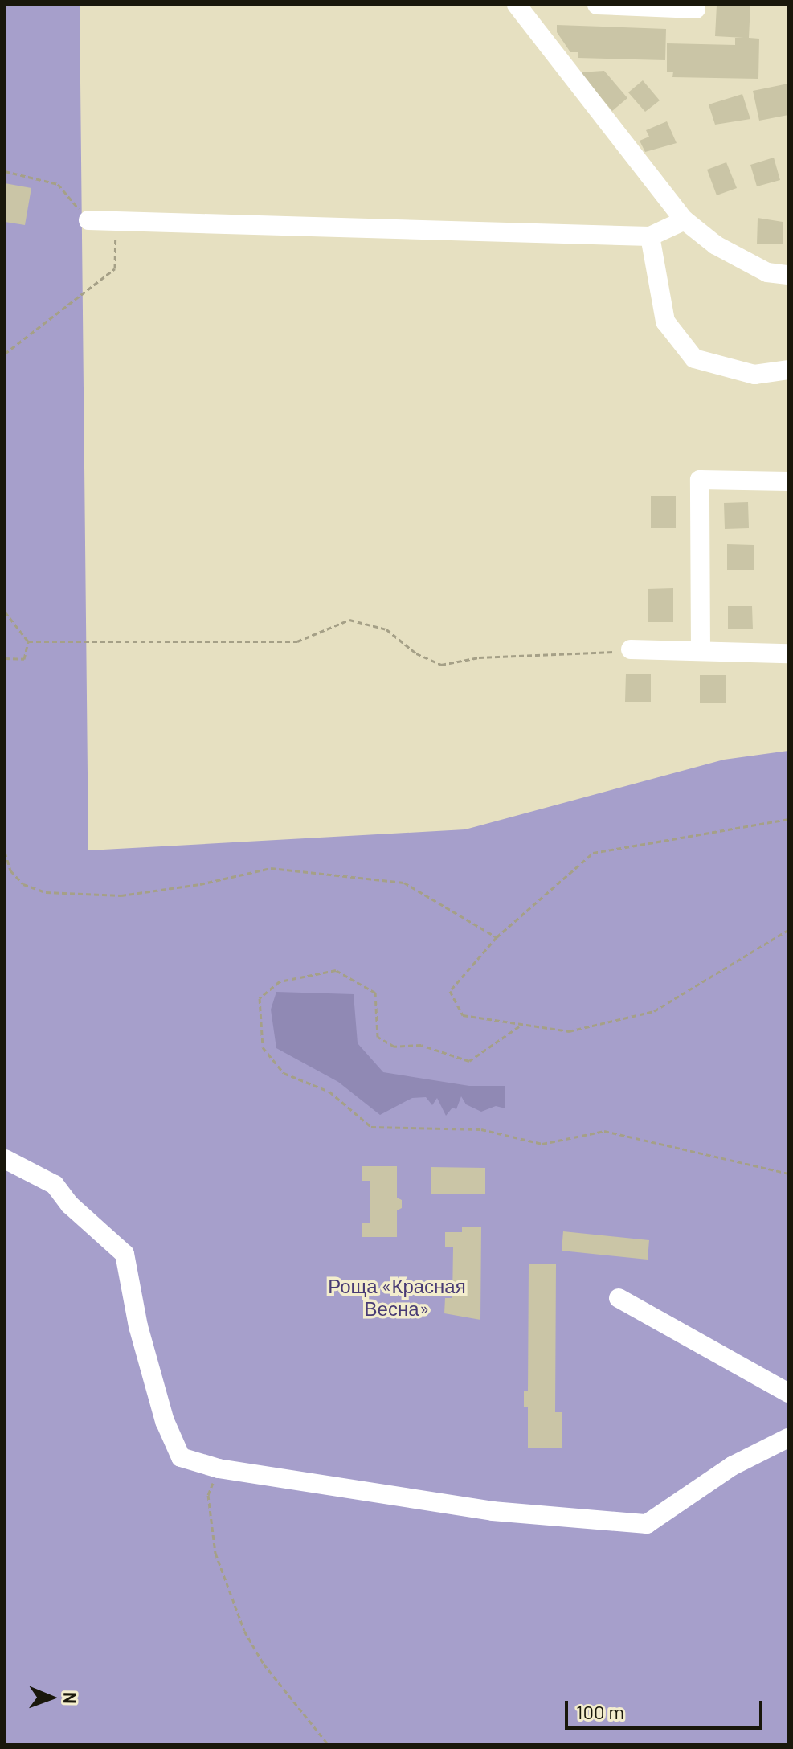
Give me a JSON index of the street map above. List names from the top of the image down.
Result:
{
  "parks": ["Роща «Красная Весна»"],
  "scale_bar": "100 m",
  "north": "right"
}
